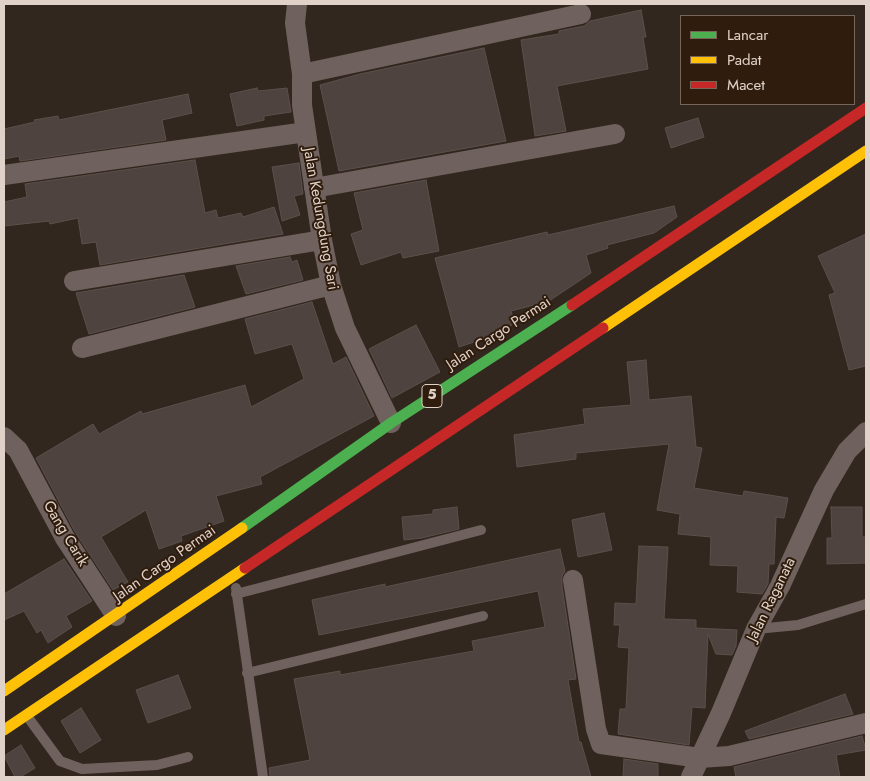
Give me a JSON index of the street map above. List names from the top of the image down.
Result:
{
  "streets": {
    "highway": ["Jalan Cargo Permai", "5"],
    "street": ["Jalan Kedungdung Sari", "Gang Carik", "Jalan Raganata"]
  },
  "crossings": [
    ["Jalan Kedungdung Sari", "Jalan Cargo Permai"],
    ["Jalan Cargo Permai", "Gang Carik"]
  ],
  "legend": ["Lancar", "Padat", "Macet"]
}
